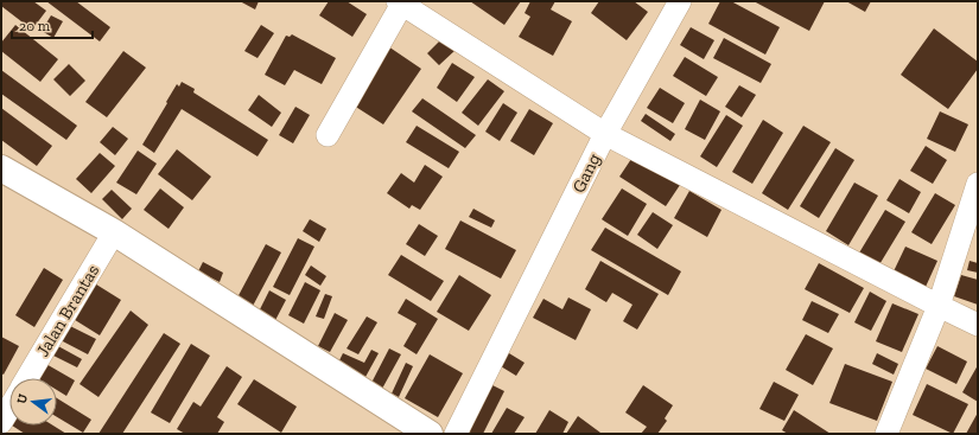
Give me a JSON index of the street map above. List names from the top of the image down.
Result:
{
  "streets": {
    "street": ["Gang", "Jalan Brantas"]
  },
  "scale_bar": "20 m",
  "north": "left"
}
